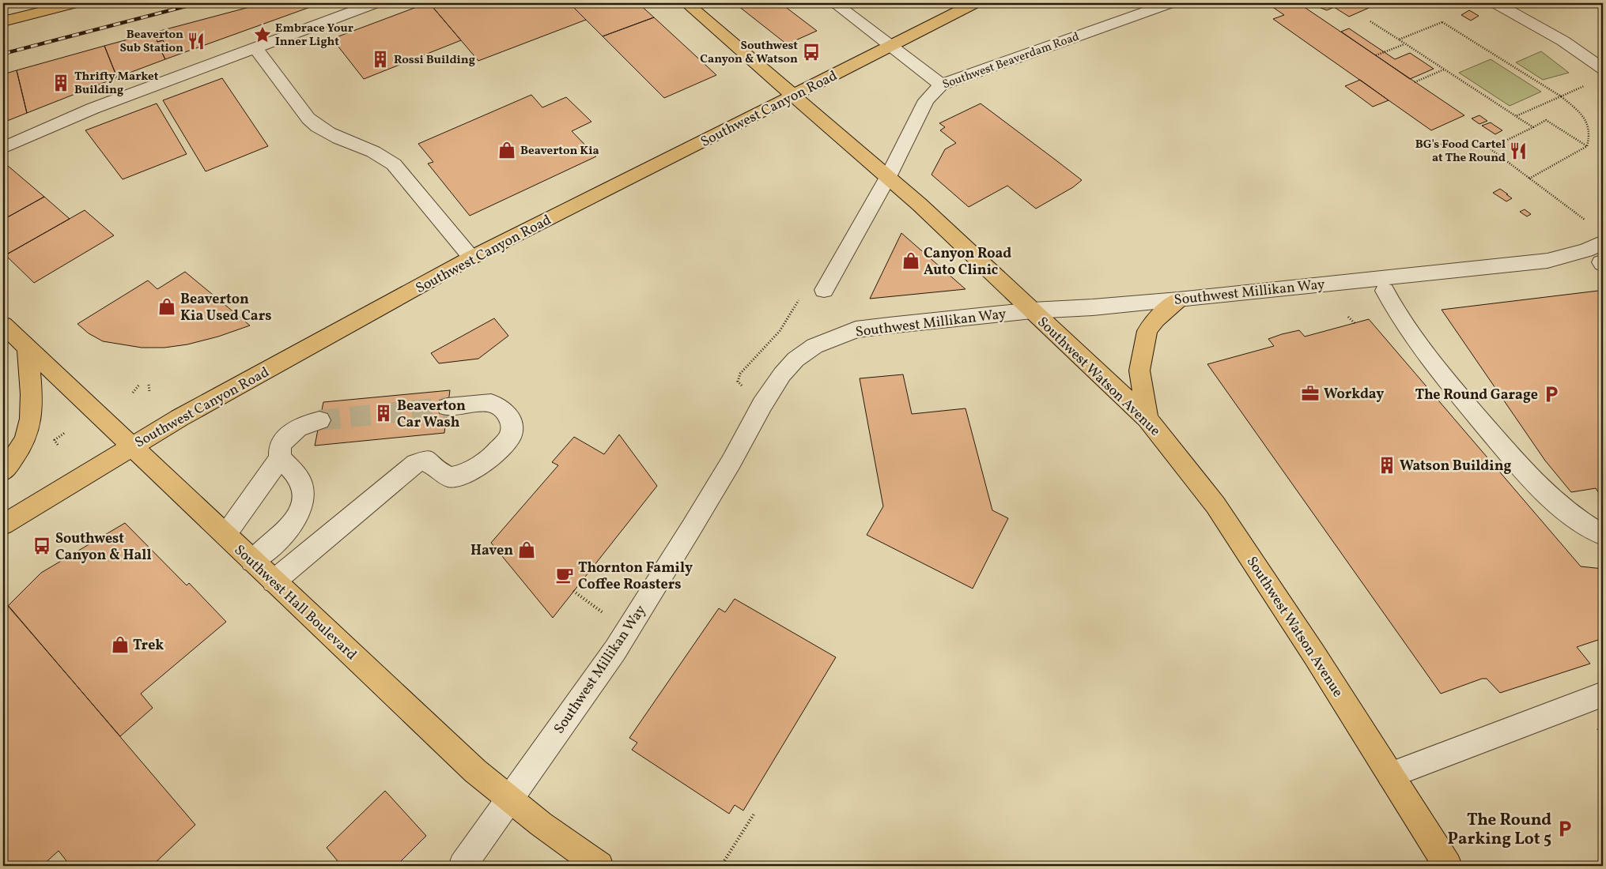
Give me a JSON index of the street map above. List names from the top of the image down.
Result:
{
  "streets": {
    "main road": ["Southwest Canyon Road", "Southwest Watson Avenue", "Southwest Hall Boulevard"],
    "street": ["Southwest Beaverdam Road", "Southwest Millikan Way"]
  },
  "crossings": [
    ["Southwest Beaverdam Road", "Southwest Watson Avenue"],
    ["Southwest Canyon Road", "Southwest Watson Avenue"],
    ["Southwest Canyon Road", "Southwest Hall Boulevard"],
    ["Southwest Millikan Way", "Southwest Watson Avenue"],
    ["Southwest Millikan Way", "Southwest Hall Boulevard"]
  ],
  "places": {
    "place": ["Embrace Your Inner Light"],
    "restaurant": ["Beaverton Sub Station", "BG's Food Cartel at The Round"],
    "bus stop": ["Southwest Canyon & Watson", "Southwest Canyon & Hall"],
    "building": [
      "Rossi Building",
      "Thrifty Market Building",
      "Beaverton Car Wash",
      "Watson Building"
    ],
    "shop": [
      "Beaverton Kia",
      "Canyon Road Auto Clinic",
      "Beaverton Kia Used Cars",
      "Haven",
      "Trek"
    ],
    "office": ["Workday"],
    "parking": ["The Round Garage", "The Round Parking Lot 5"],
    "cafe": ["Thornton Family Coffee Roasters"]
  }
}
